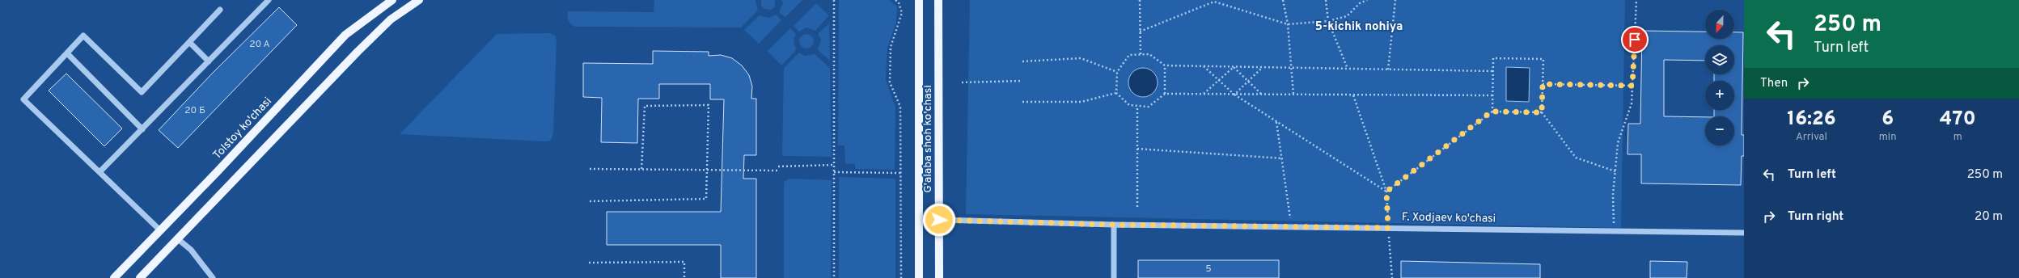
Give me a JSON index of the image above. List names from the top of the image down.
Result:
{
  "streets": {
    "main road": ["Tolstoy ko'chasi", "G'alaba shoh ko'chasi"],
    "street": ["F. Xodjaev ko'chasi"]
  },
  "crossings": [
    ["G'alaba shoh ko'chasi", "F. Xodjaev ko'chasi"]
  ],
  "districts": ["5-kichik nohiya"],
  "house_numbers": ["20 А", "20 Б", "5"],
  "north": "bottom",
  "page": {
    "turn": ["250 m", "Turn left"],
    "map_buttons": ["+", "−"],
    "then": "Then",
    "eta": [
      "16:26",
      "Arrival",
      "6",
      "min",
      "470",
      "m"
    ],
    "list": [
      {
        "name": "Turn left",
        "value": "250 m"
      },
      {
        "name": "Turn right",
        "value": "20 m"
      }
    ]
  }
}
